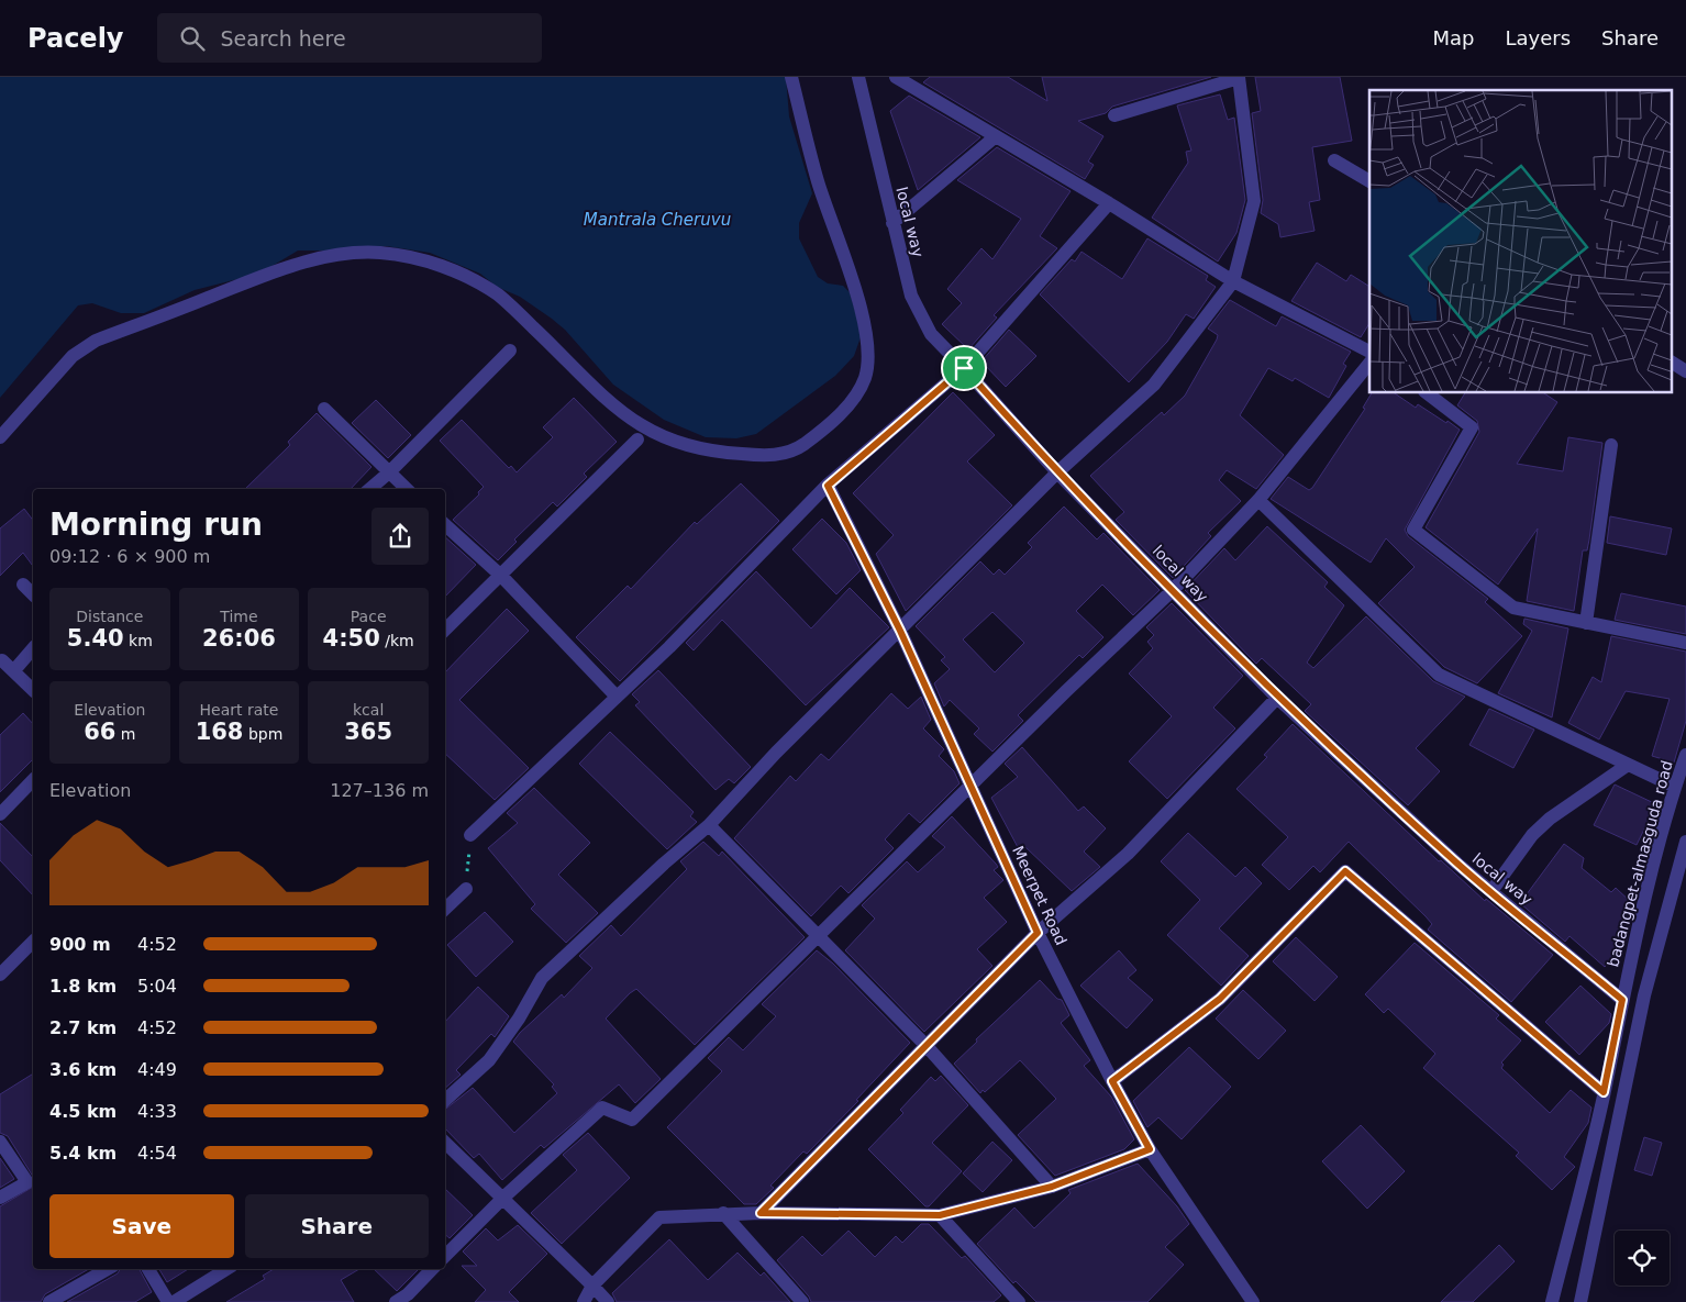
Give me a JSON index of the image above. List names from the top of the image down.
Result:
{
  "streets": {
    "street": ["local way", "badangpet-almasguda road", "Meerpet Road"]
  },
  "crossings": [
    ["local way", "badangpet-almasguda road"]
  ],
  "water": ["Mantrala Cheruvu"],
  "page": {
    "header": "Pacely",
    "search": "Search here",
    "nav": ["Map", "Layers", "Share"],
    "heading": ["Morning run", "09:12 · 6 × 900 m"],
    "stats": [
      ["Distance", "5.40 km"],
      ["Time", "26:06"],
      ["Pace", "4:50 /km"],
      ["Elevation", "66 m"],
      ["Heart rate", "168 bpm"],
      ["kcal", "365"]
    ],
    "chart": ["Elevation", "127–136 m"],
    "list": [
      {
        "name": "900 m",
        "note": "4:52"
      },
      {
        "name": "1.8 km",
        "note": "5:04"
      },
      {
        "name": "2.7 km",
        "note": "4:52"
      },
      {
        "name": "3.6 km",
        "note": "4:49"
      },
      {
        "name": "4.5 km",
        "note": "4:33"
      },
      {
        "name": "5.4 km",
        "note": "4:54"
      }
    ],
    "buttons": ["Save", "Share"]
  }
}
